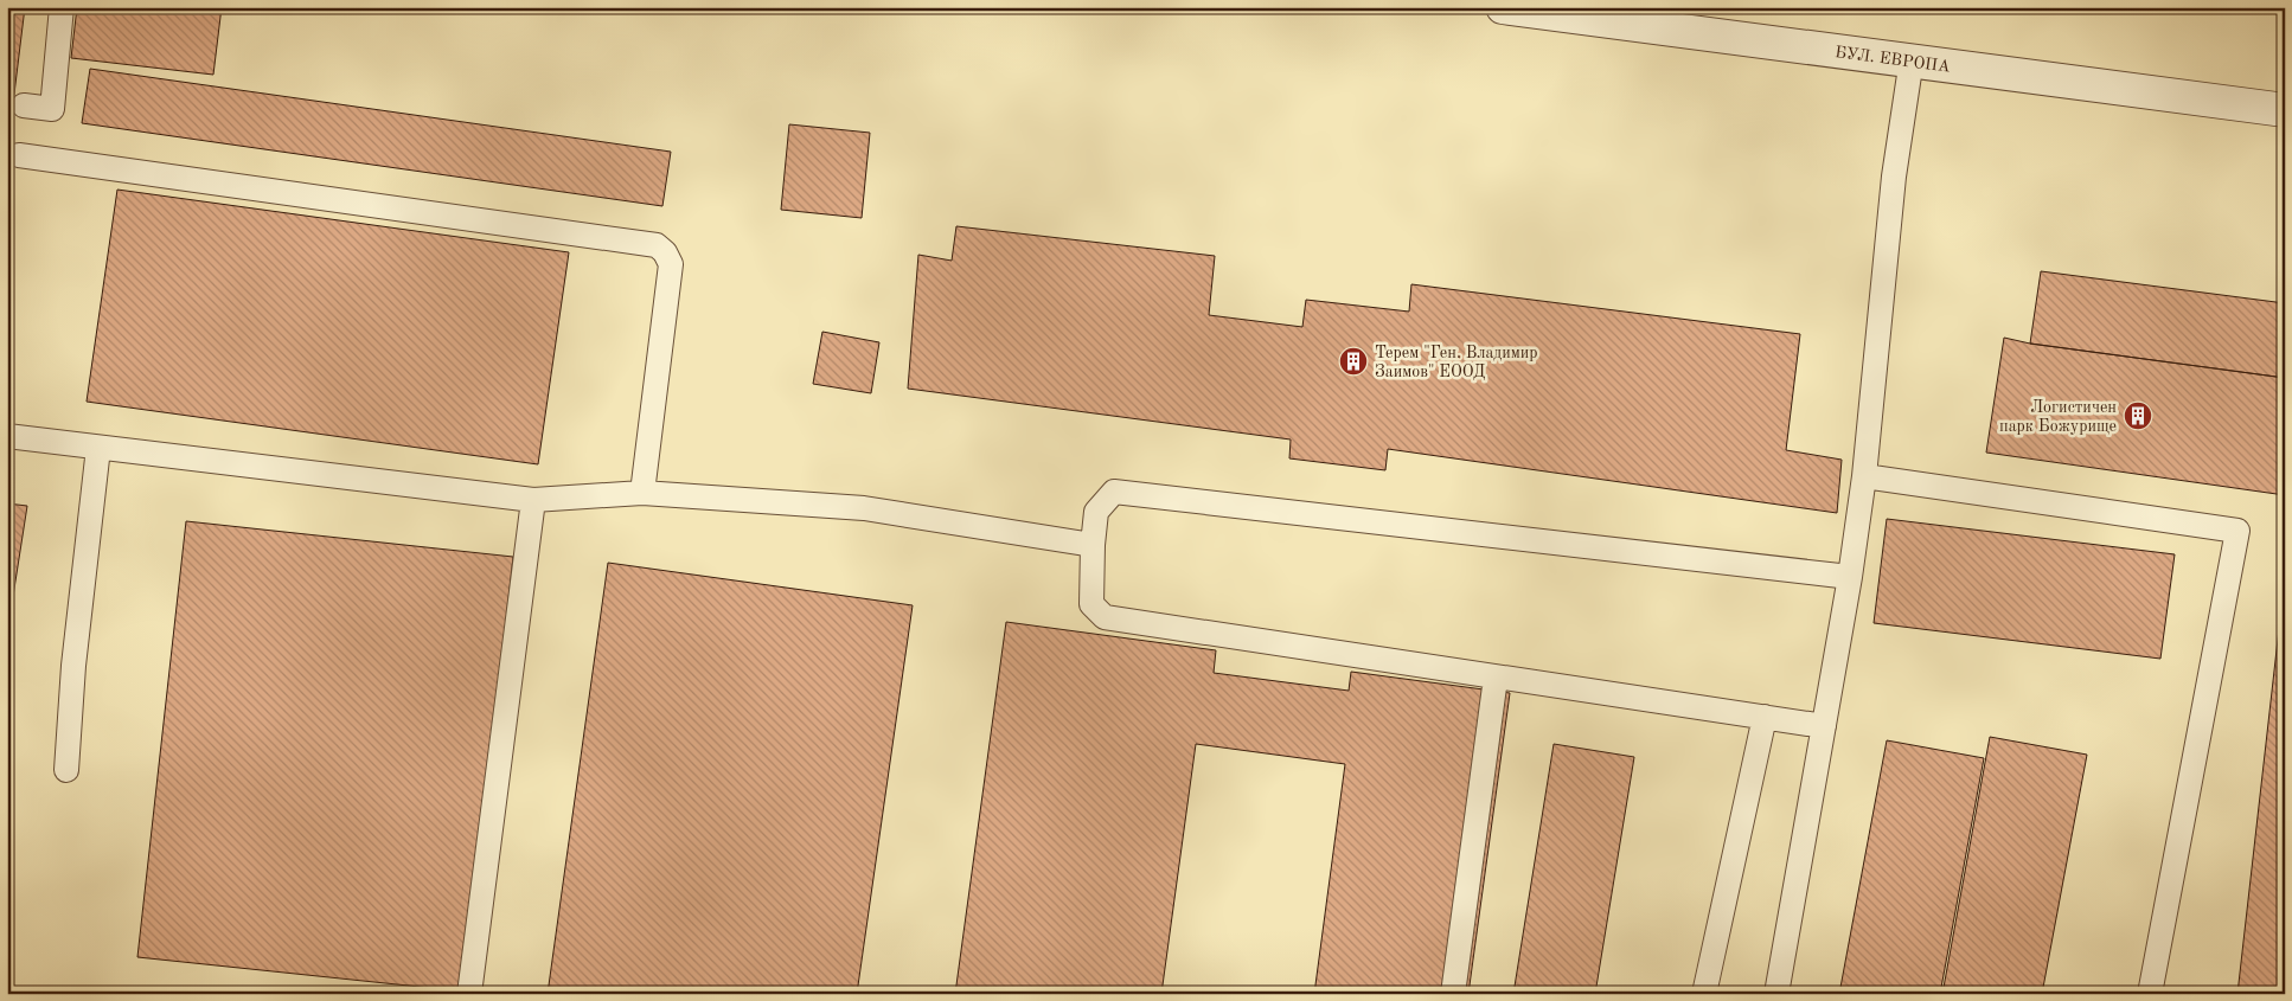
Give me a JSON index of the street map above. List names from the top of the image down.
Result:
{
  "streets": {
    "street": ["БУЛ. ЕВРОПА"]
  },
  "places": {
    "building": ["Терем \"Ген. Владимир Заимов\" ЕООД", "Логистичен парк Божурище"]
  }
}
